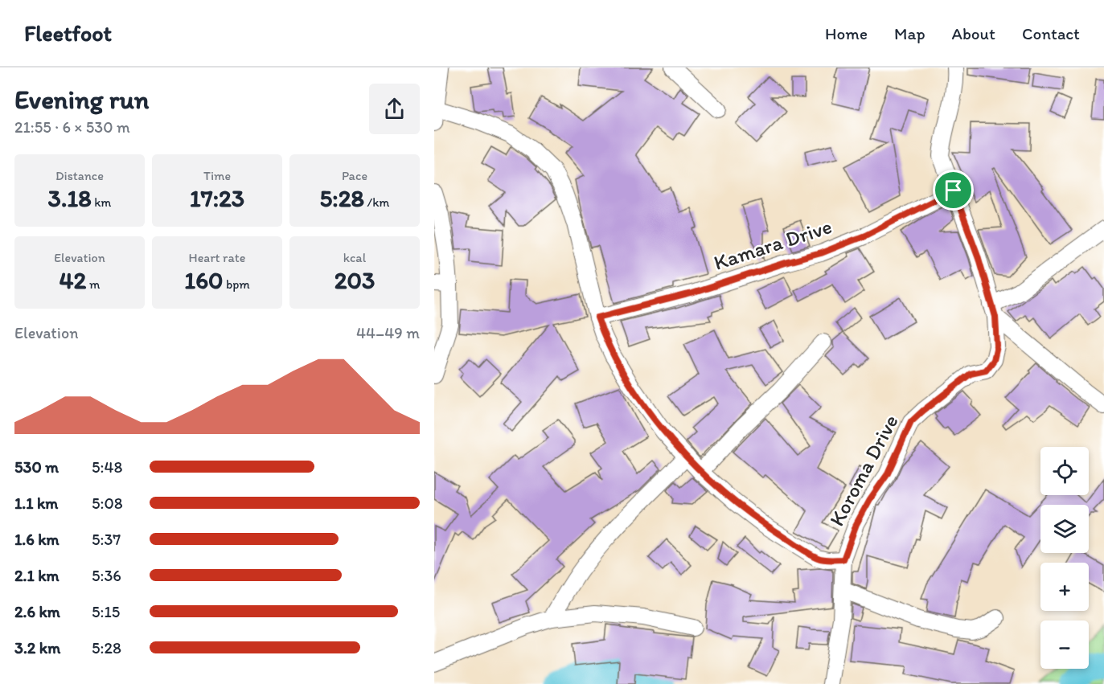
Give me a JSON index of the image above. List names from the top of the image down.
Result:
{
  "streets": {
    "street": ["Kamara Drive", "Koroma Drive"]
  },
  "crossings": [
    ["Kamara Drive", "Koroma Drive"]
  ],
  "page": {
    "header": "Fleetfoot",
    "nav": [
      "Home",
      "Map",
      "About",
      "Contact"
    ],
    "heading": ["Evening run", "21:55 · 6 × 530 m"],
    "stats": [
      ["Distance", "3.18 km"],
      ["Time", "17:23"],
      ["Pace", "5:28 /km"],
      ["Elevation", "42 m"],
      ["Heart rate", "160 bpm"],
      ["kcal", "203"]
    ],
    "chart": ["Elevation", "44–49 m"],
    "map_buttons": ["+", "−"],
    "list": [
      {
        "name": "530 m",
        "note": "5:48"
      },
      {
        "name": "1.1 km",
        "note": "5:08"
      },
      {
        "name": "1.6 km",
        "note": "5:37"
      },
      {
        "name": "2.1 km",
        "note": "5:36"
      },
      {
        "name": "2.6 km",
        "note": "5:15"
      },
      {
        "name": "3.2 km",
        "note": "5:28"
      }
    ]
  }
}
